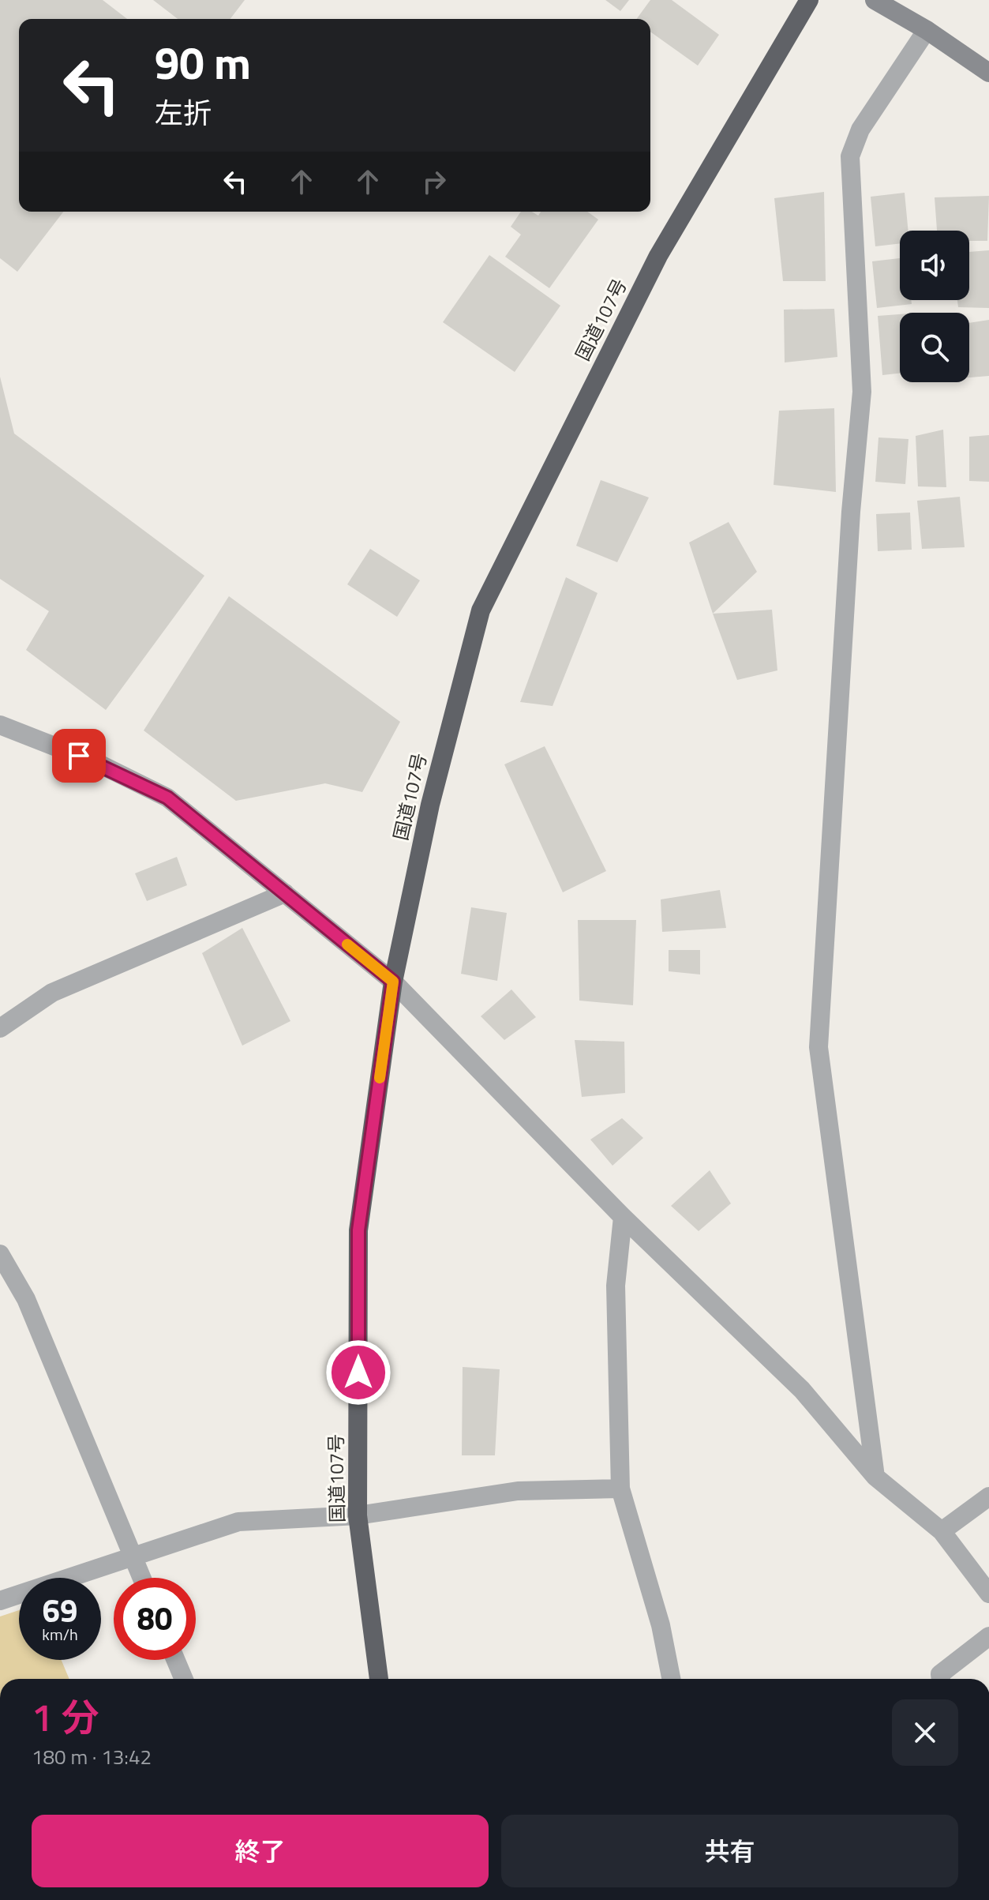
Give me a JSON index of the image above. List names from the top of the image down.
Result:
{
  "streets": {
    "highway": ["国道107号"]
  },
  "page": {
    "turn": ["90 m", "左折"],
    "speed": "69 km/h",
    "limit": "80",
    "heading": ["1 分", "180 m · 13:42"],
    "buttons": ["終了", "共有"]
  }
}
